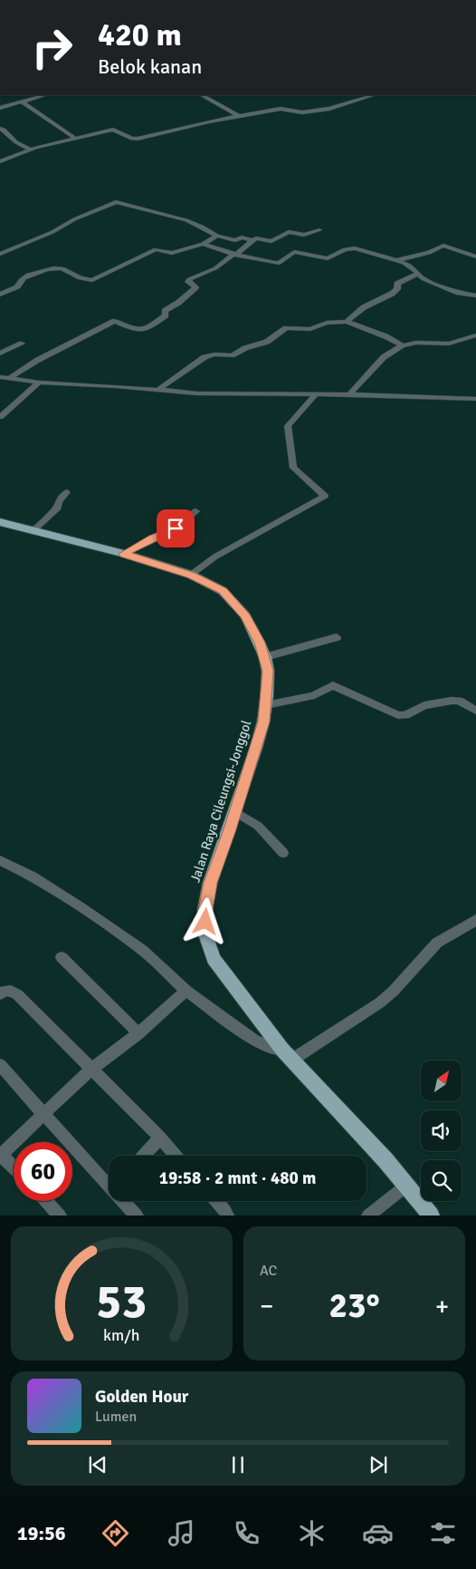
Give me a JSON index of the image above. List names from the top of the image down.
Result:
{
  "streets": {
    "main road": ["Jalan Raya Cileungsi-Jonggol"]
  },
  "north": "top right",
  "page": {
    "turn": ["420 m", "Belok kanan"],
    "limit": "60",
    "trip": "19:58 · 2 mnt · 480 m",
    "tile": "AC",
    "heat": ["−", "23°", "+"],
    "song": ["Golden Hour", "Lumen"],
    "tabs": "19:56",
    "gauge": ["53", "km/h"]
  }
}
